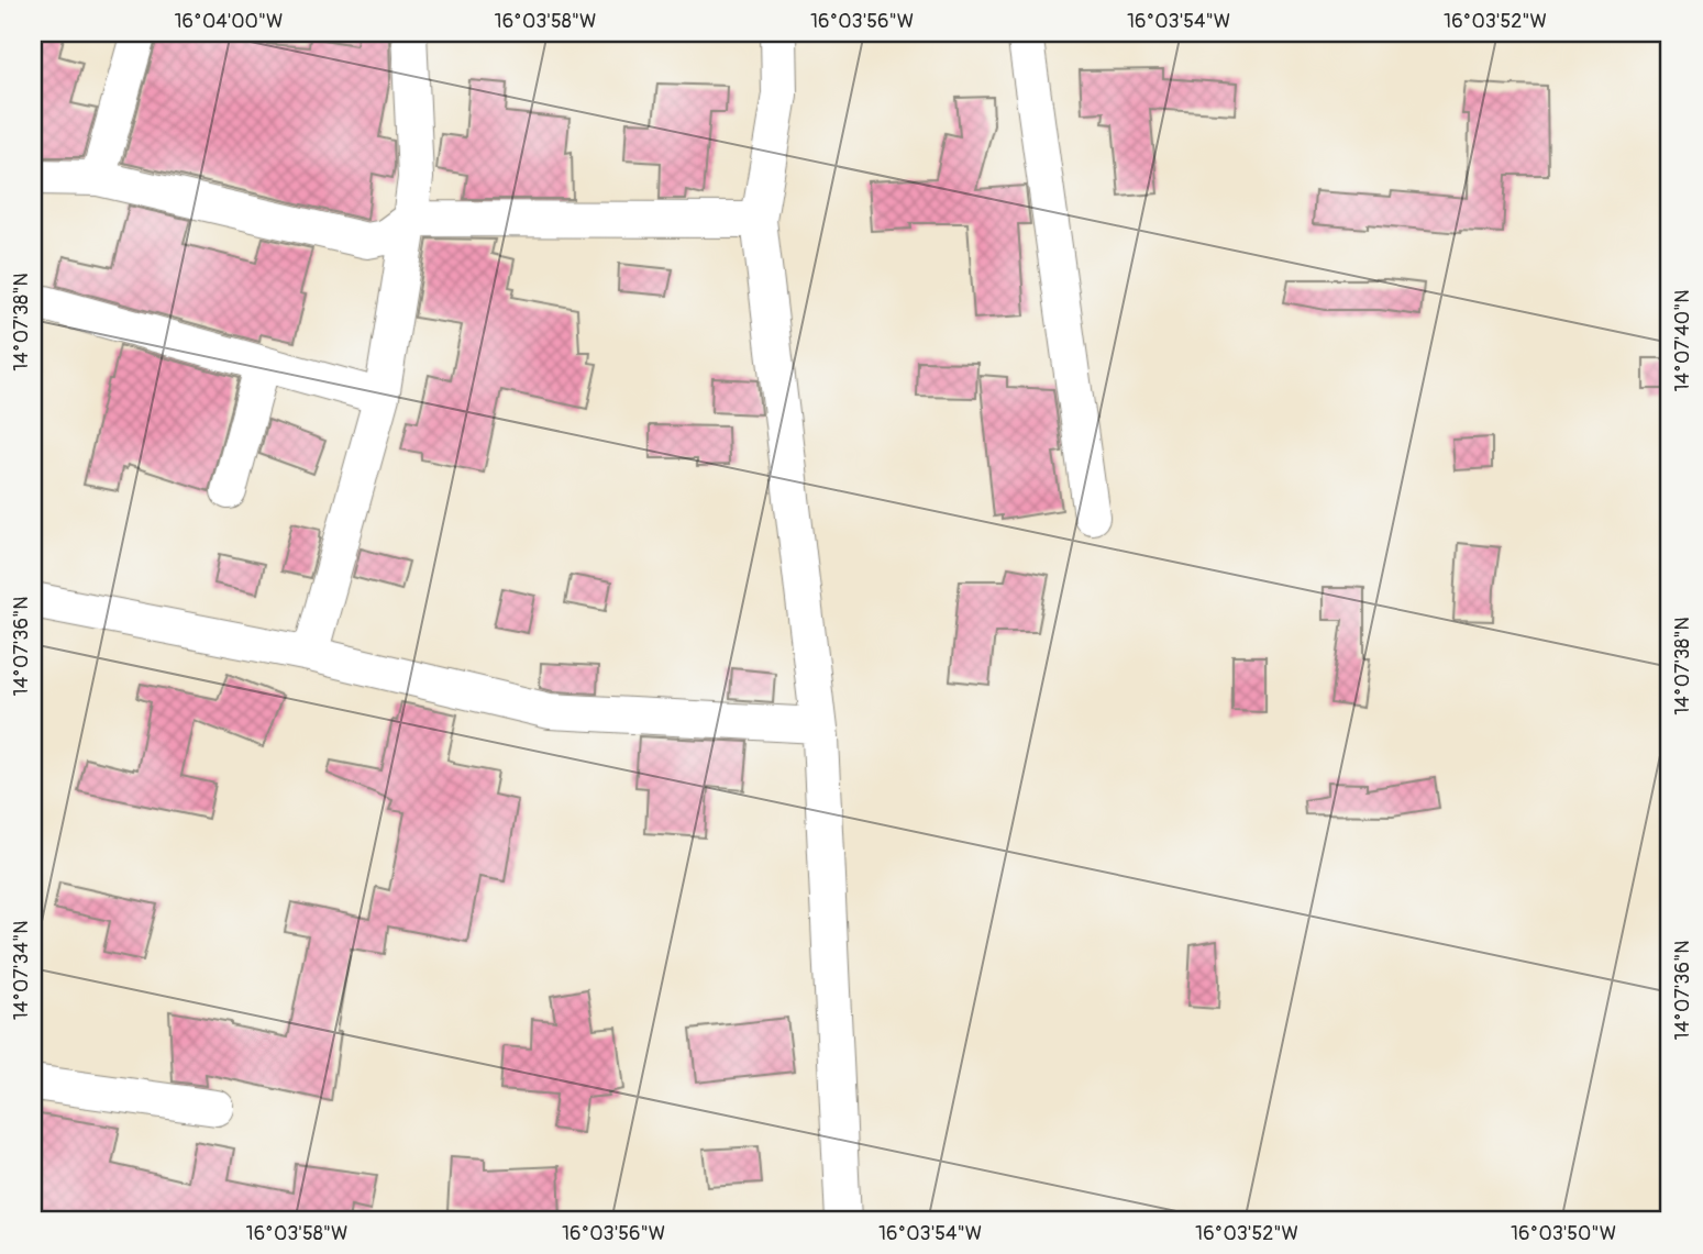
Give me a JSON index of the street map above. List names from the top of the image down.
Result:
{
  "coordinates": [
    "16°04'00\"W",
    "16°03'58\"W",
    "16°03'56\"W",
    "16°03'54\"W",
    "16°03'52\"W",
    "14°07'38\"N",
    "14°07'40\"N",
    "14°07'36\"N",
    "14°07'34\"N",
    "16°03'50\"W"
  ]
}
